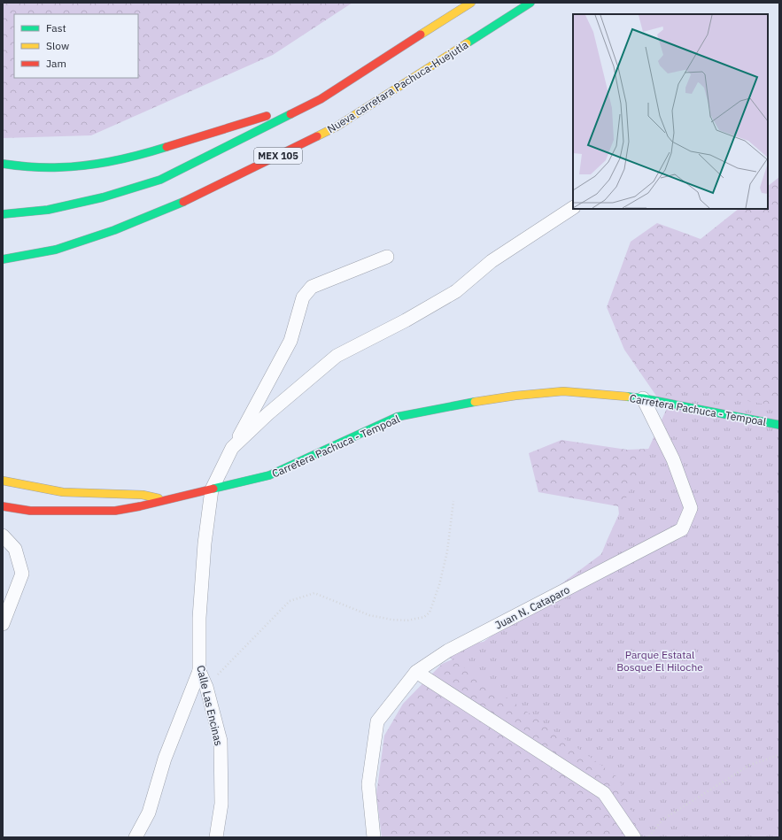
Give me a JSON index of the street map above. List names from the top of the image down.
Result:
{
  "streets": {
    "main road": ["Nueva carretara Pachuca-Huejutla", "MEX 105", "Carretera Pachuca - Tempoal"],
    "street": ["Juan N. Cataparo", "Calle Las Encinas"]
  },
  "crossings": [
    ["Carretera Pachuca - Tempoal", "Juan N. Cataparo"],
    ["Carretera Pachuca - Tempoal", "Calle Las Encinas"]
  ],
  "parks": ["Parque Estatal Bosque El Hiloche"],
  "legend": ["Fast", "Slow", "Jam"]
}
